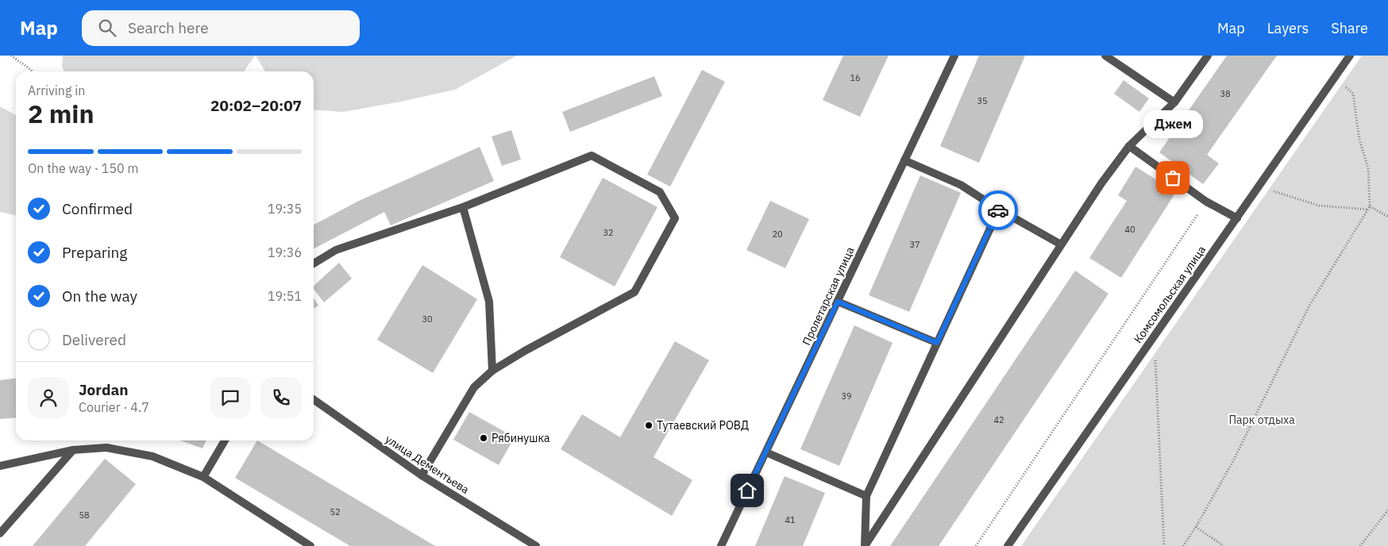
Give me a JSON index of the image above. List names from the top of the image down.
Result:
{
  "streets": {
    "street": ["Комсомольская улица", "Пролетарская улица", "улица Дементьева"]
  },
  "parks": ["Парк отдыха"],
  "places": ["Джем", "Тутаевский РОВД", "Рябинушка"],
  "house_numbers": [
    "16",
    "38",
    "35",
    "40",
    "32",
    "20",
    "37",
    "30",
    "39",
    "42",
    "52",
    "58",
    "41"
  ],
  "page": {
    "header": "Map",
    "search": "Search here",
    "nav": ["Map", "Layers", "Share"],
    "heading": ["2 min", "Arriving in", "20:02–20:07"],
    "panel": ["Jordan", "Courier · 4.7"],
    "bubble": "Джем",
    "bar": "On the way · 150 m",
    "list": [
      ["Confirmed", "19:35"],
      ["Preparing", "19:36"],
      ["On the way", "19:51"],
      "Delivered"
    ]
  }
}
